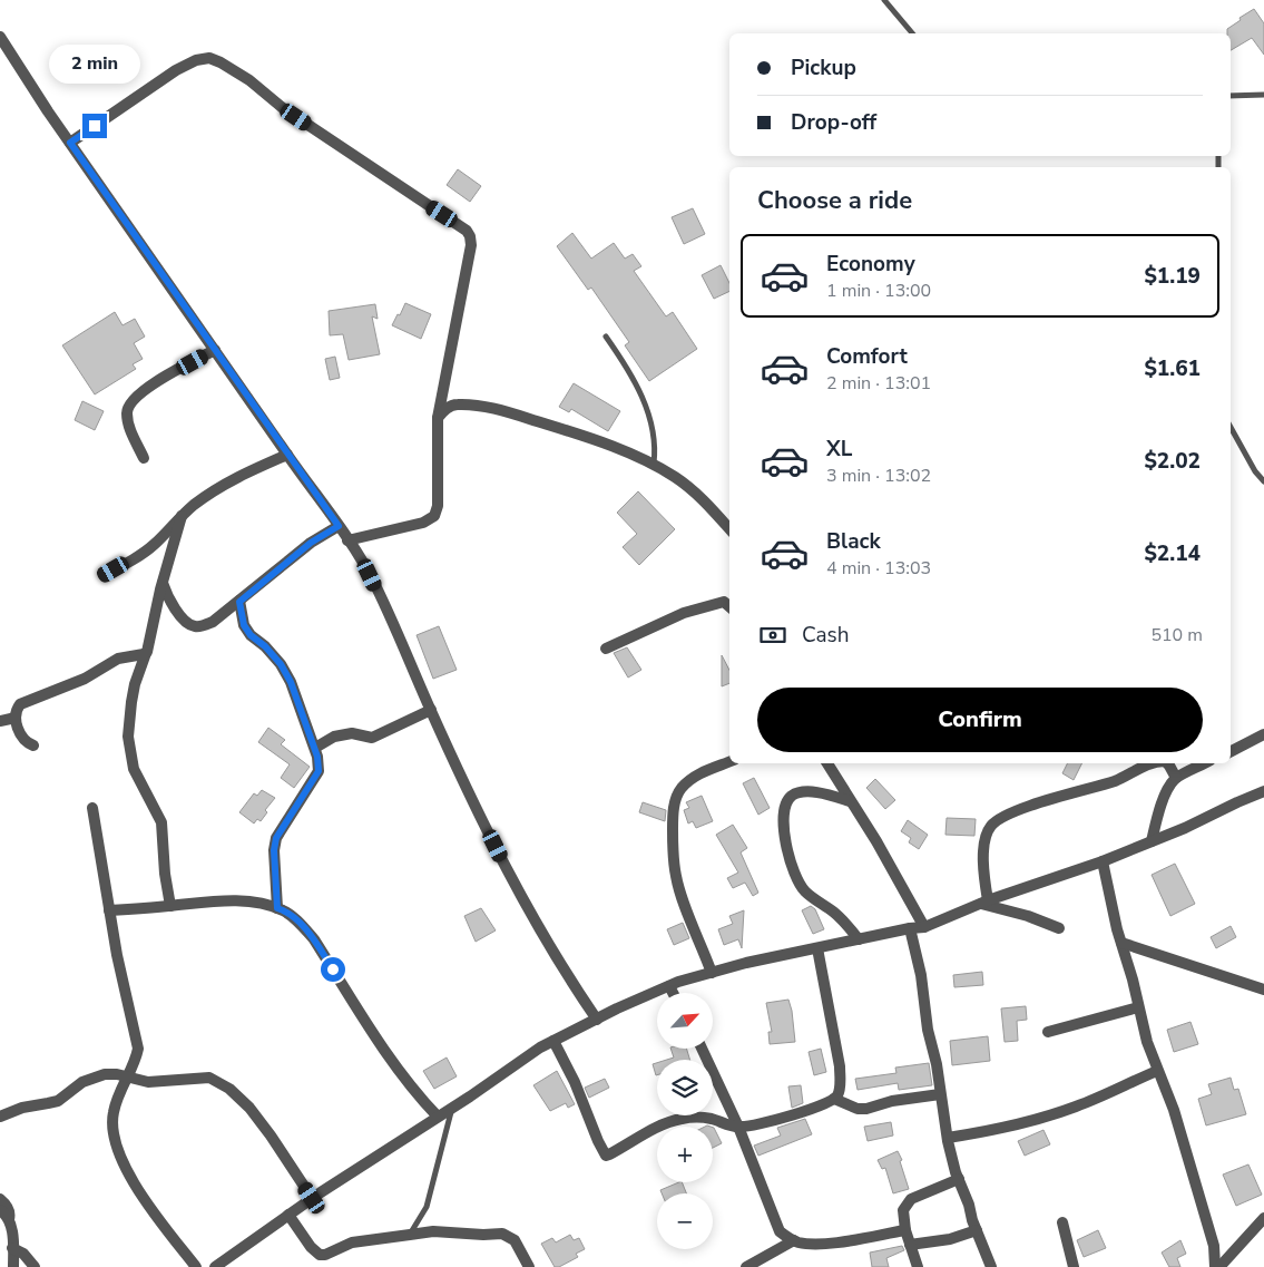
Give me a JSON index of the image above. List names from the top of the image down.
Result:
{
  "north": "top right",
  "page": {
    "banner": ["Pickup", "Drop-off"],
    "bubble": "2 min",
    "heading": "Choose a ride",
    "list": [
      {
        "name": "Economy",
        "note": "1 min · 13:00",
        "value": "$1.19"
      },
      {
        "name": "Comfort",
        "note": "2 min · 13:01",
        "value": "$1.61"
      },
      {
        "name": "XL",
        "note": "3 min · 13:02",
        "value": "$2.02"
      },
      {
        "name": "Black",
        "note": "4 min · 13:03",
        "value": "$2.14"
      }
    ],
    "pay": ["Cash", "510 m"],
    "buttons": "Confirm",
    "map_buttons": ["+", "−"]
  }
}
